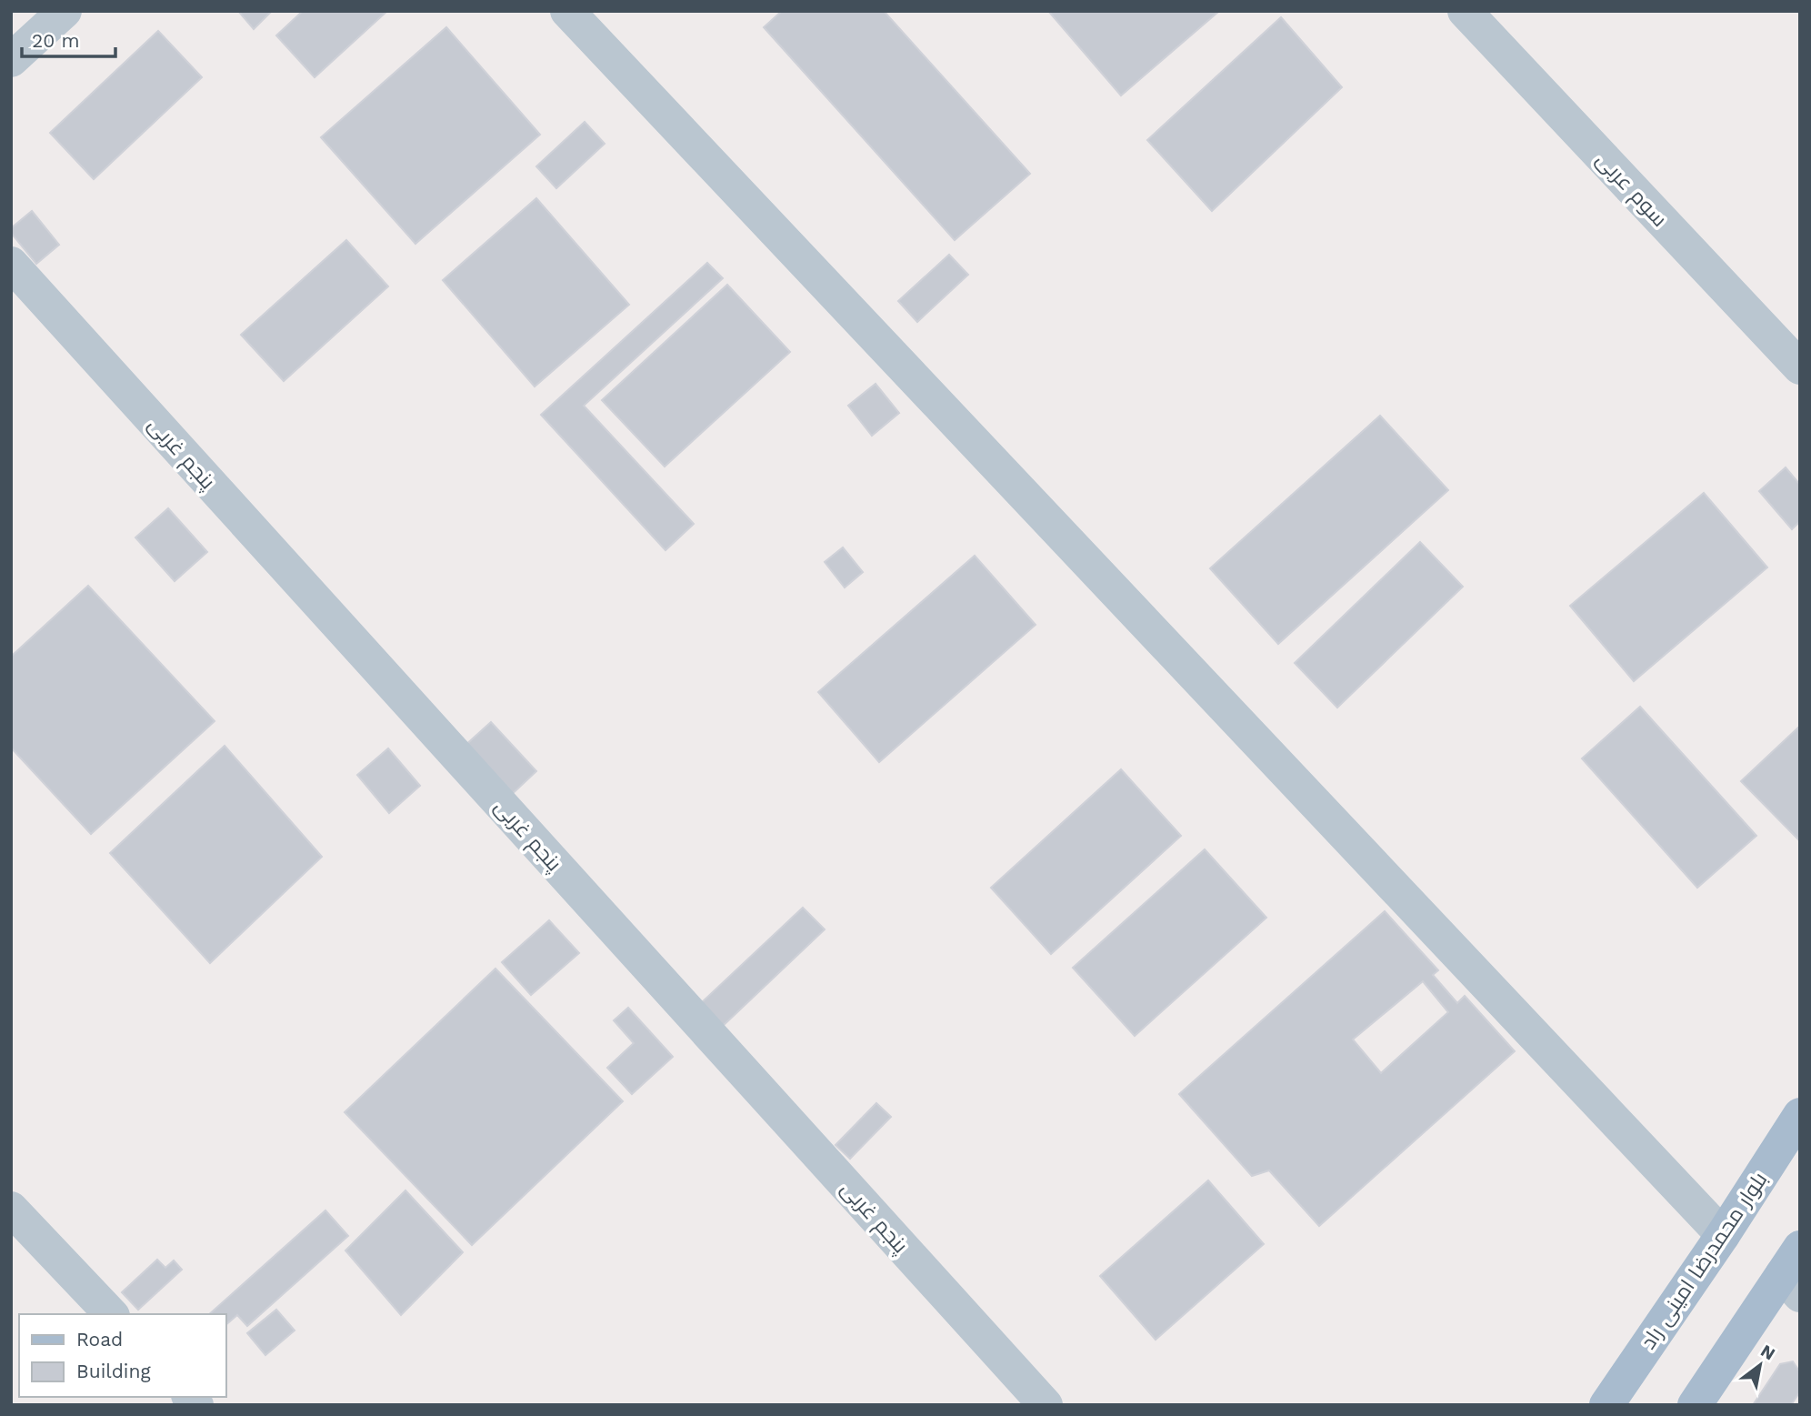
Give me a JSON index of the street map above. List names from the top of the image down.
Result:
{
  "streets": {
    "main road": ["بلوار محمدرضا امینی راد"],
    "street": ["سوم عربی", "پنجم غربی"]
  },
  "legend": ["Road", "Building"],
  "scale_bar": "20 m",
  "north": "top right"
}
